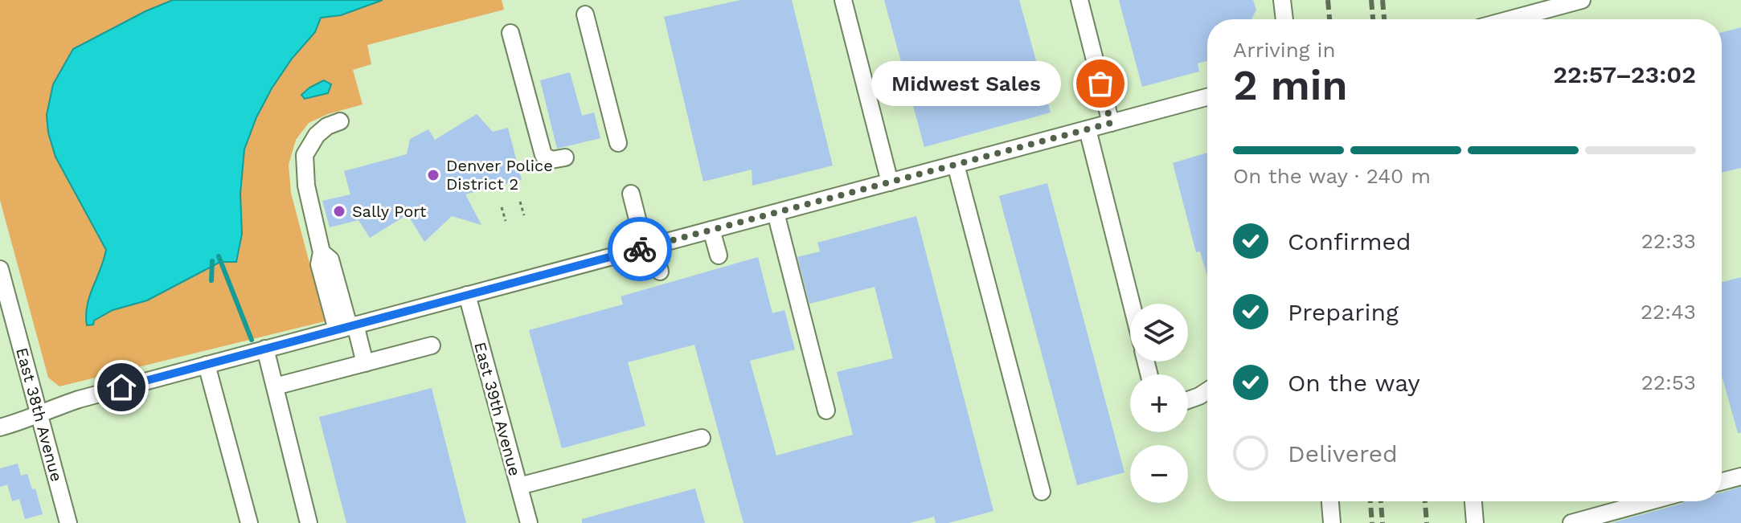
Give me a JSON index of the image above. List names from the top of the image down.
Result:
{
  "streets": {
    "street": ["East 39th Avenue", "East 38th Avenue"]
  },
  "places": ["Midwest Sales", "Denver Police District 2", "Sally Port"],
  "page": {
    "heading": ["2 min", "Arriving in", "22:57–23:02"],
    "bubble": "Midwest Sales",
    "bar": "On the way · 240 m",
    "list": [
      ["Confirmed", "22:33"],
      ["Preparing", "22:43"],
      ["On the way", "22:53"],
      "Delivered"
    ],
    "map_buttons": ["+", "−"]
  }
}
